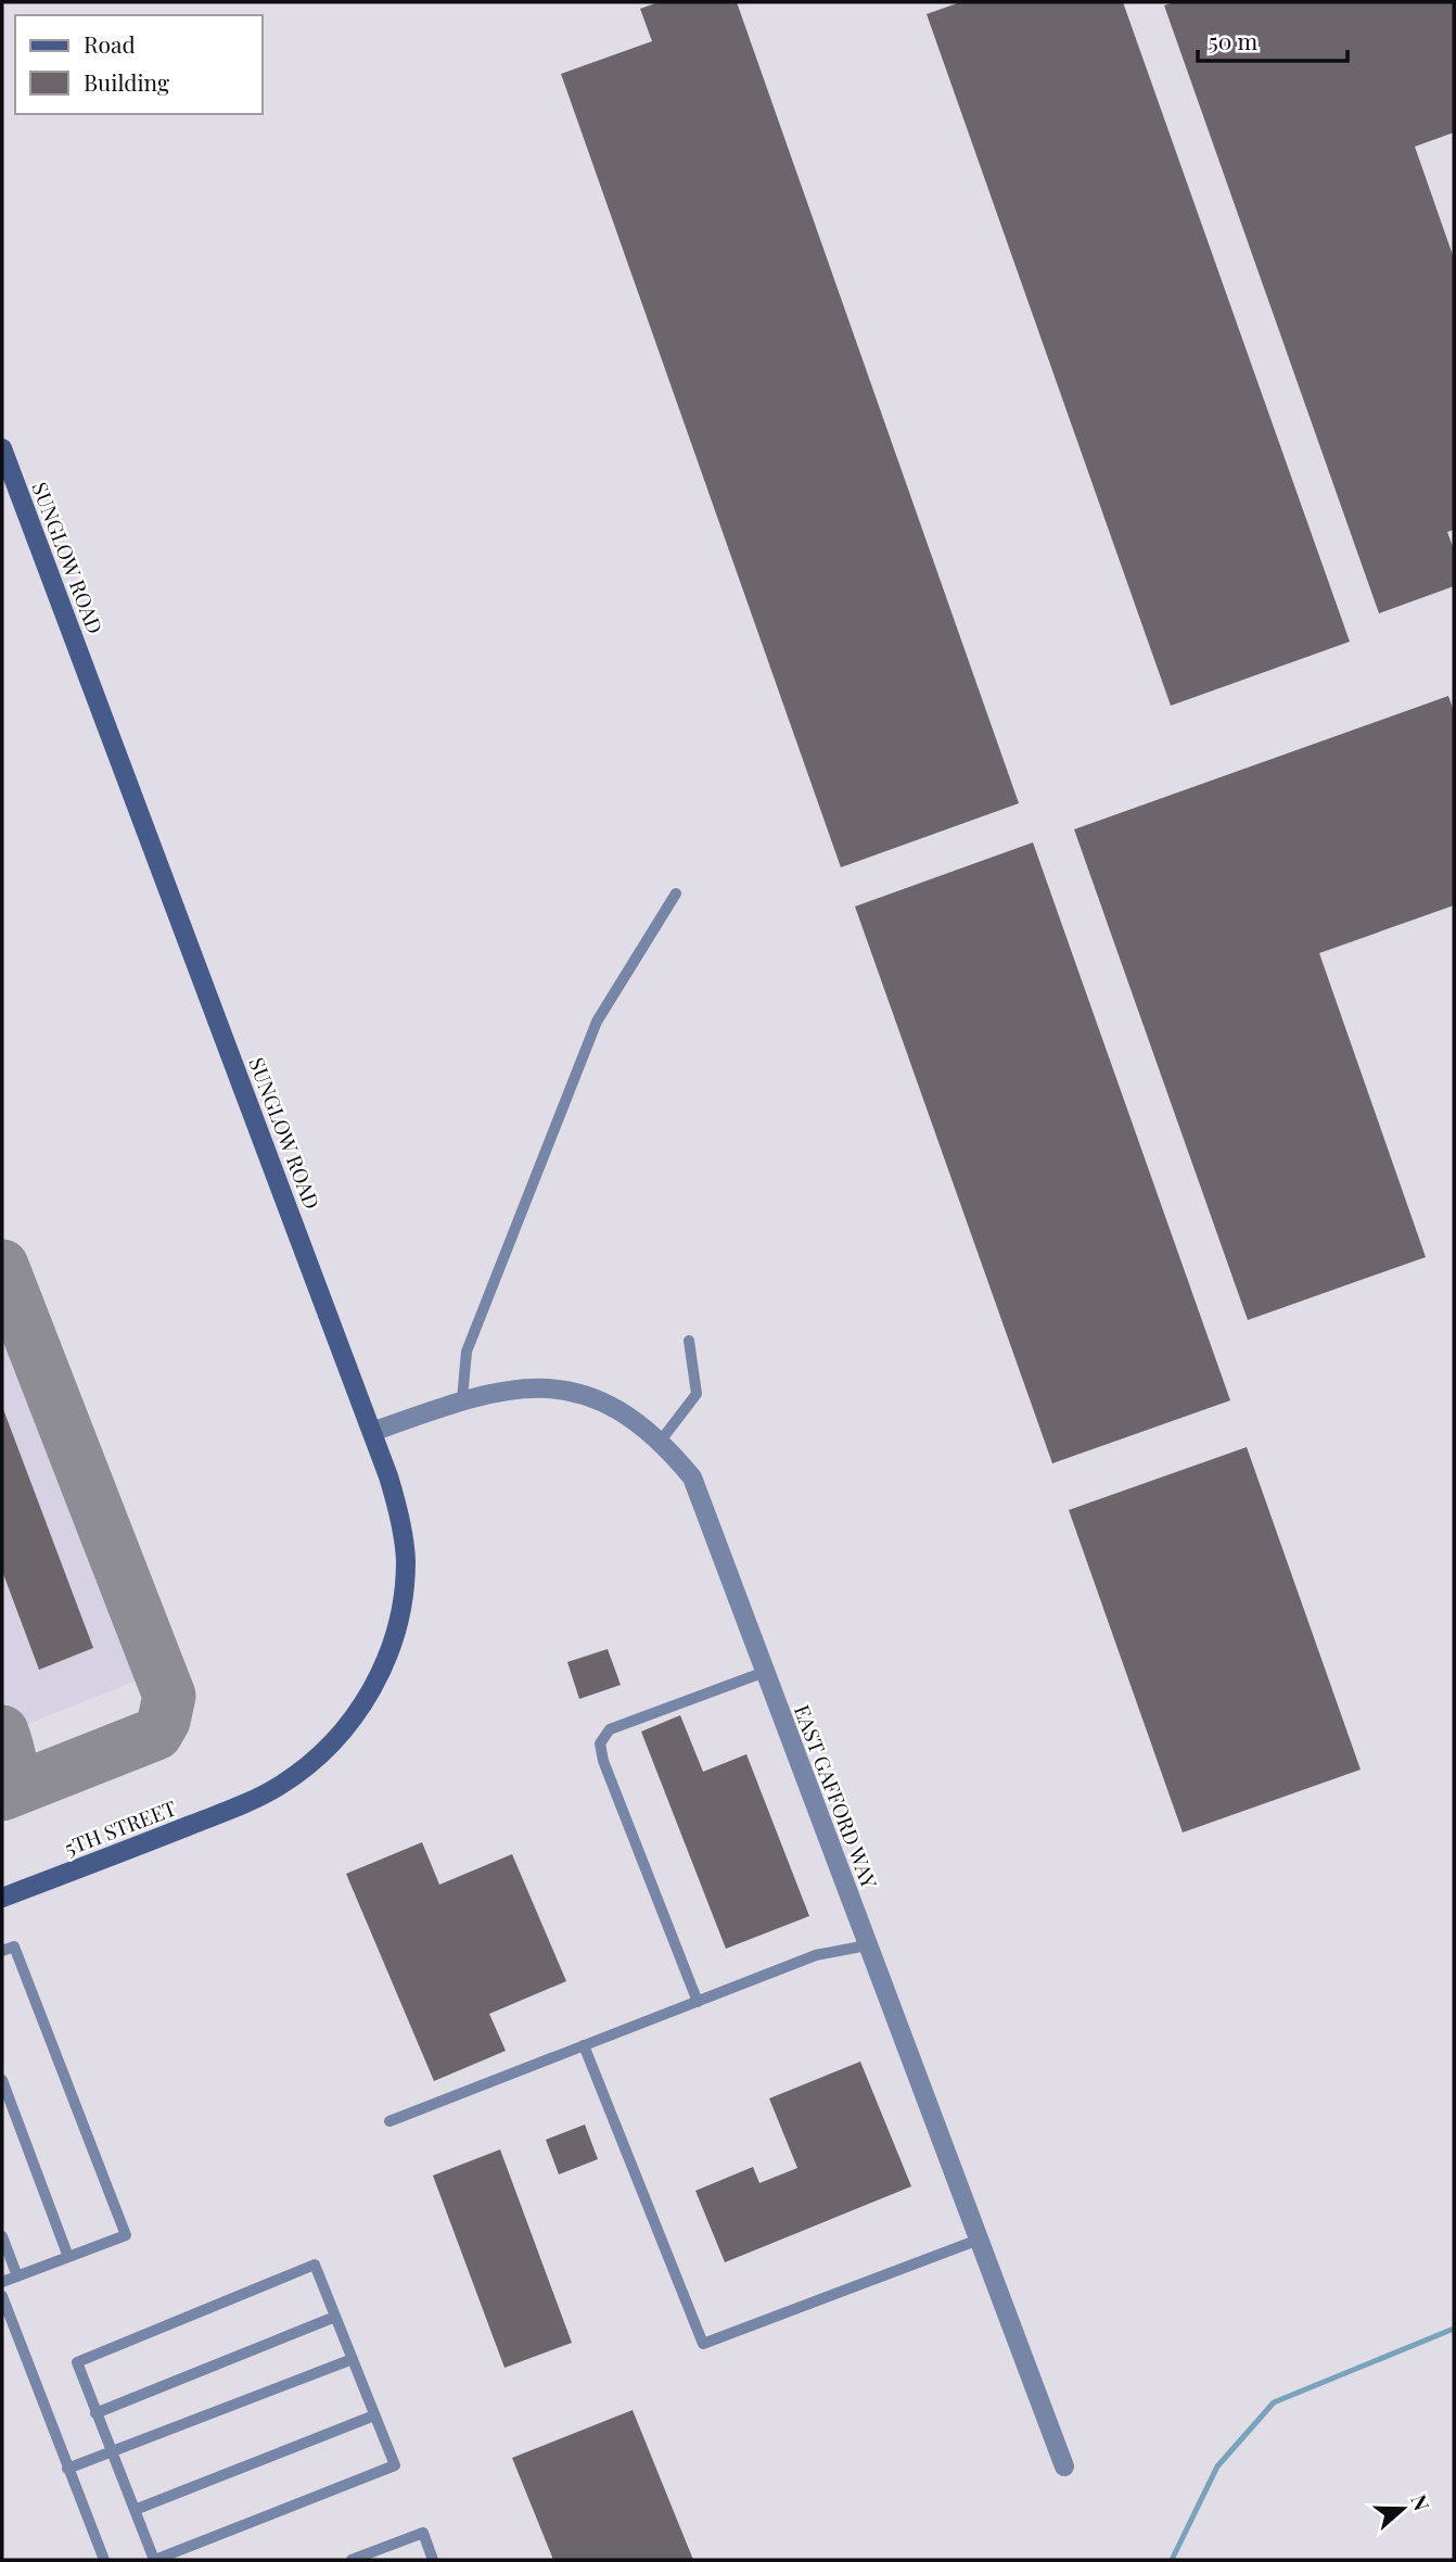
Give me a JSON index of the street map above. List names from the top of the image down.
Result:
{
  "streets": {
    "street": ["SUNGLOW ROAD", "EAST GAFFORD WAY", "5TH STREET"]
  },
  "crossings": [
    ["SUNGLOW ROAD", "EAST GAFFORD WAY"],
    ["SUNGLOW ROAD", "5TH STREET"]
  ],
  "legend": ["Road", "Building"],
  "scale_bar": "50 m",
  "north": "right"
}
